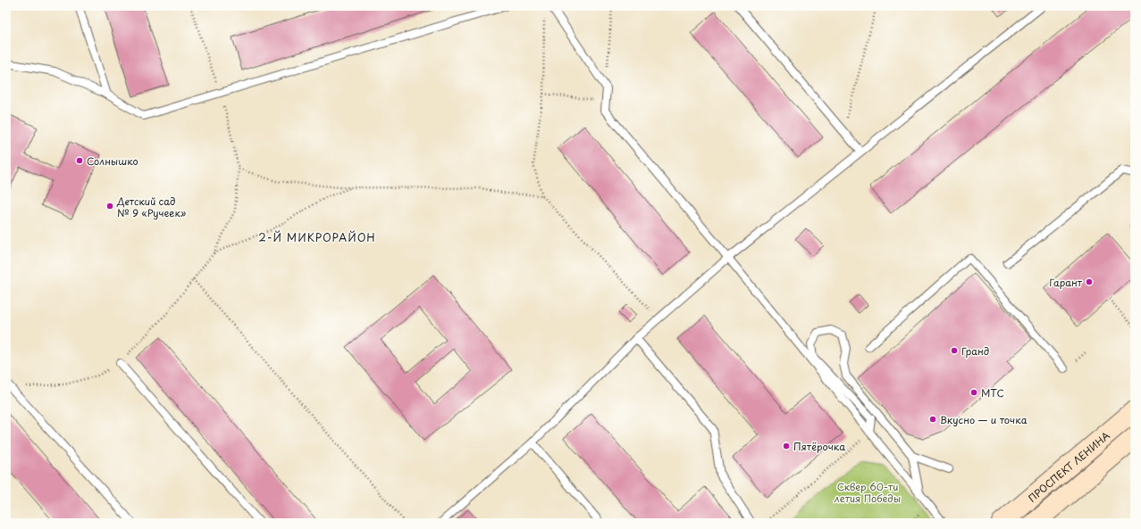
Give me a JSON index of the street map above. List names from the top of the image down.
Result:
{
  "streets": {
    "main road": ["ПРОСПЕКТ ЛЕНИНА"]
  },
  "districts": ["2-Й МИКРОРАЙОН"],
  "parks": ["Сквер 60-ти летия Победы"],
  "places": [
    "Солнышко",
    "Детский сад № 9 «Ручеек»",
    "Гарант",
    "Гранд",
    "МТС",
    "Вкусно — и точка",
    "Пятёрочка"
  ]
}
